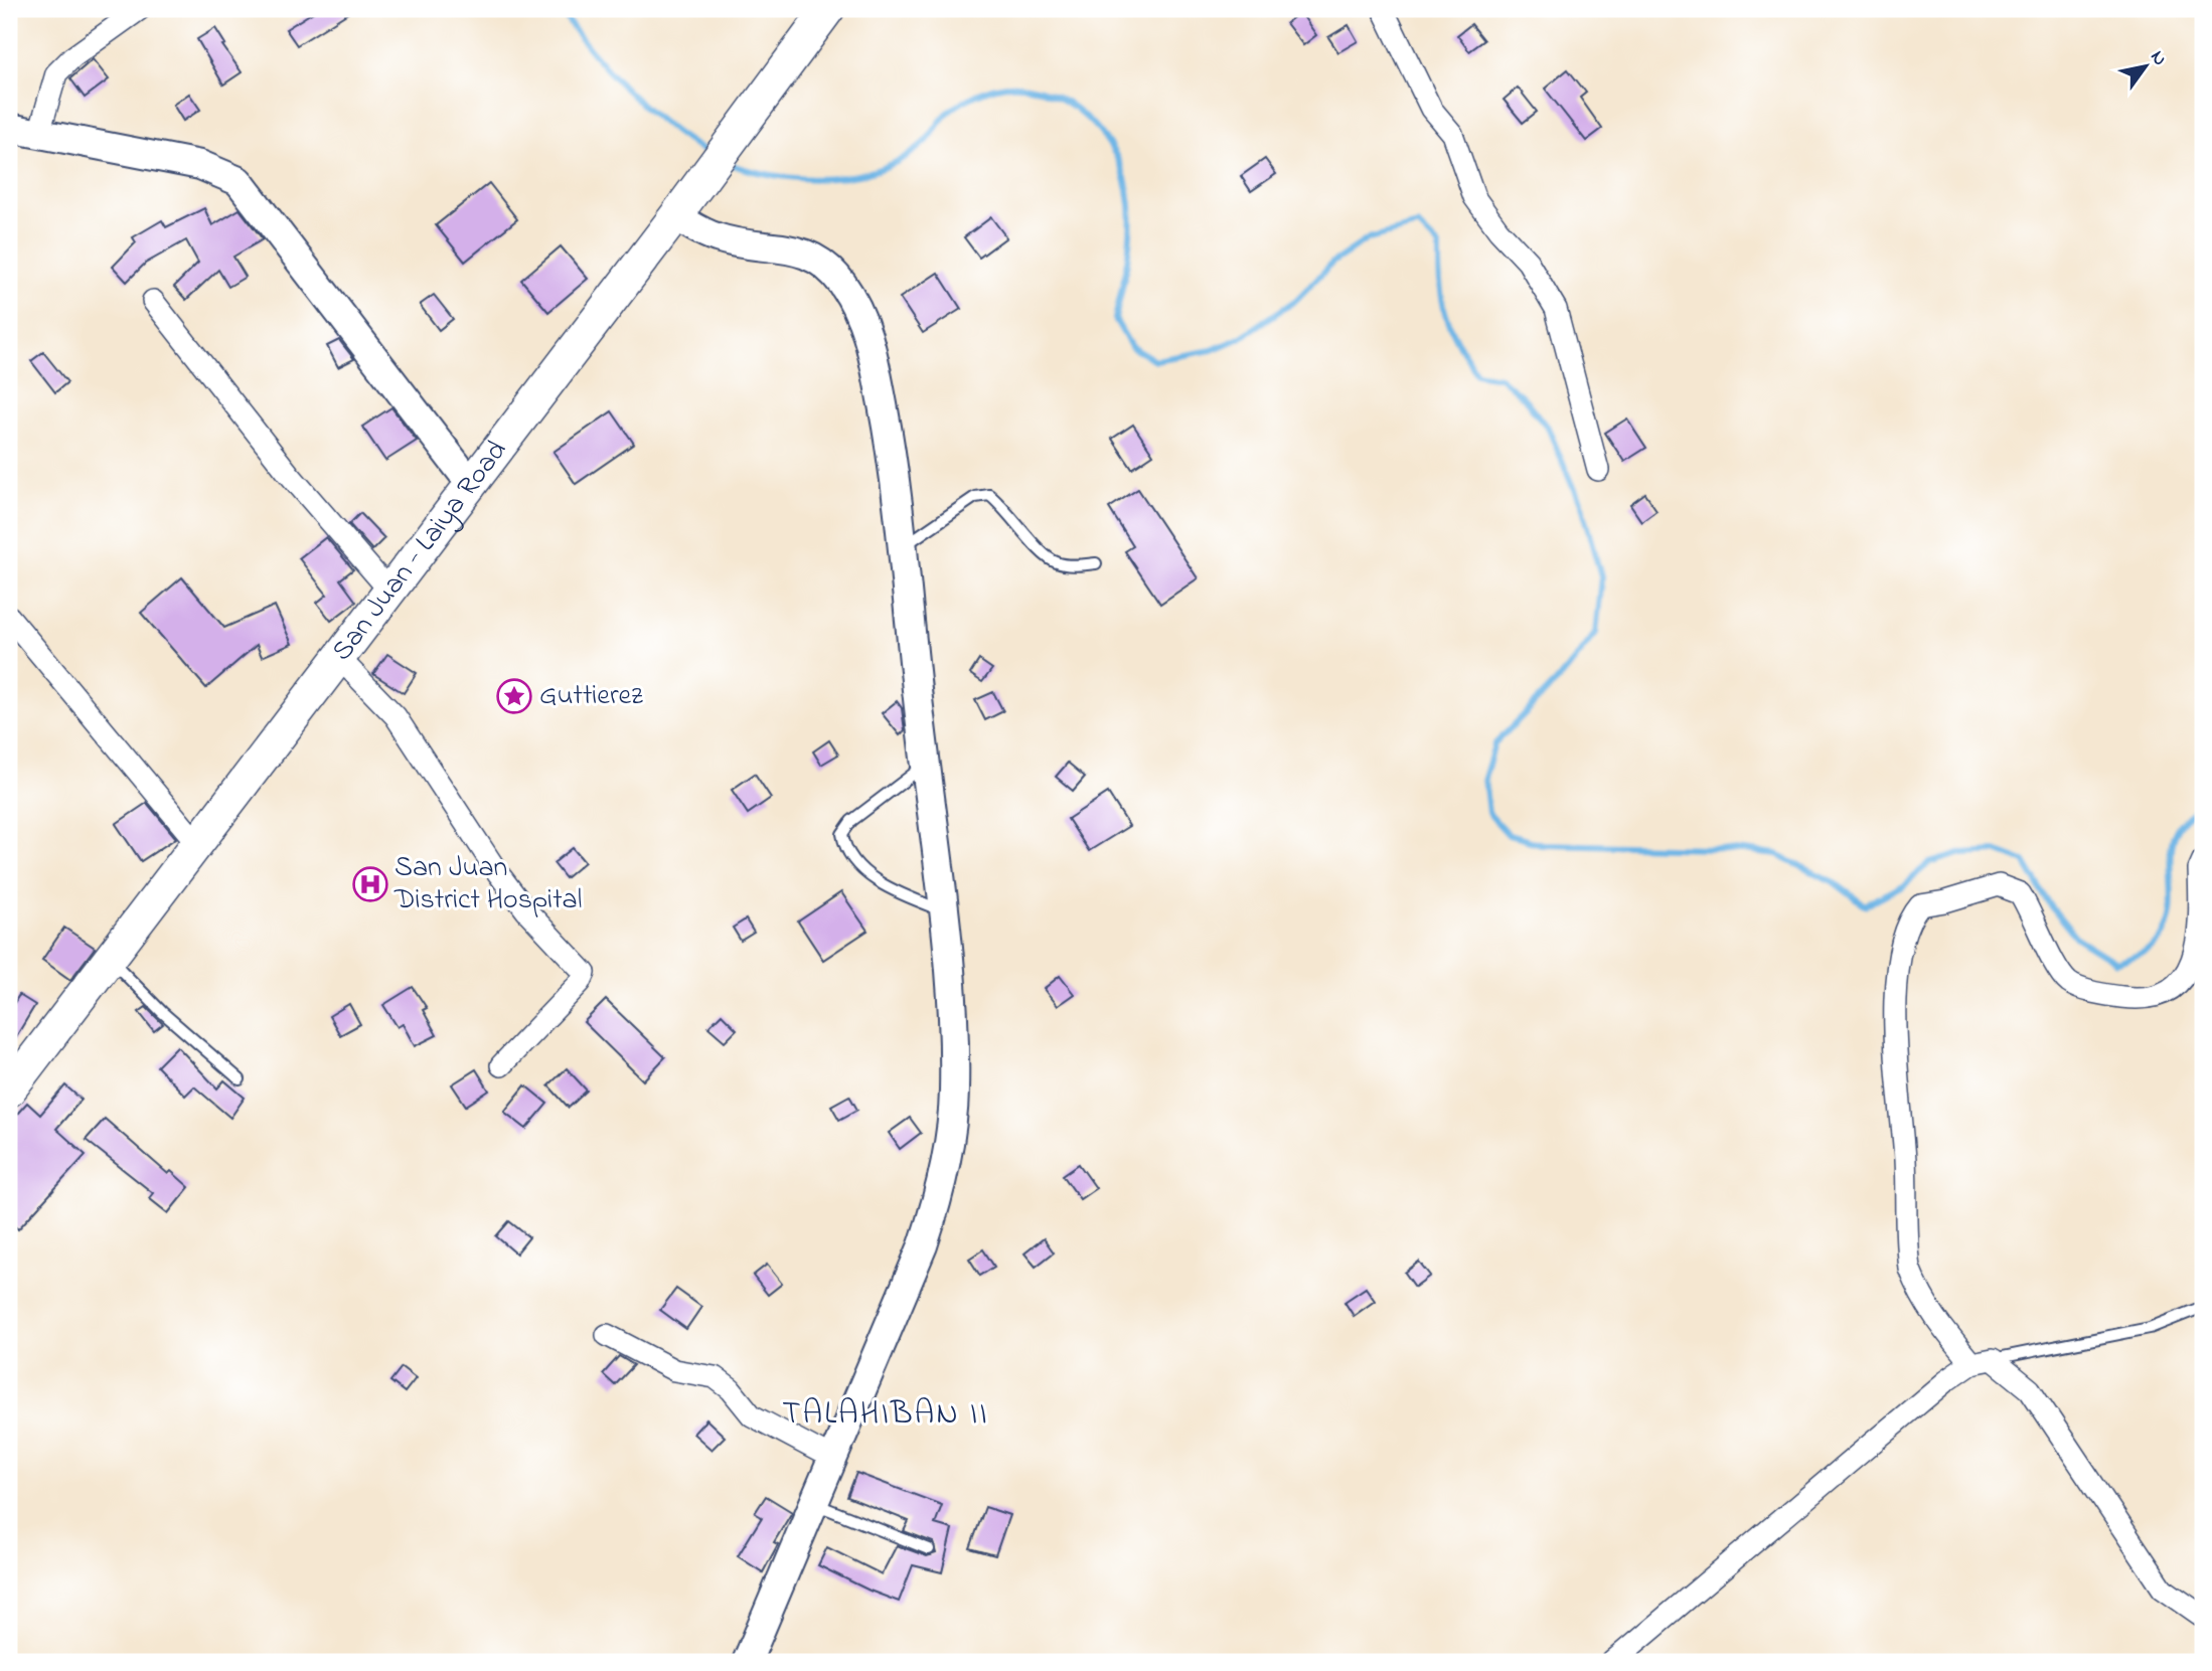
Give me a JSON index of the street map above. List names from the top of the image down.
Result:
{
  "streets": {
    "main road": ["San Juan - Laiya Road"]
  },
  "districts": ["TALAHIBAN II"],
  "places": {
    "place": ["Guttierez"],
    "hospital": ["San Juan District Hospital"]
  },
  "north": "top right"
}
